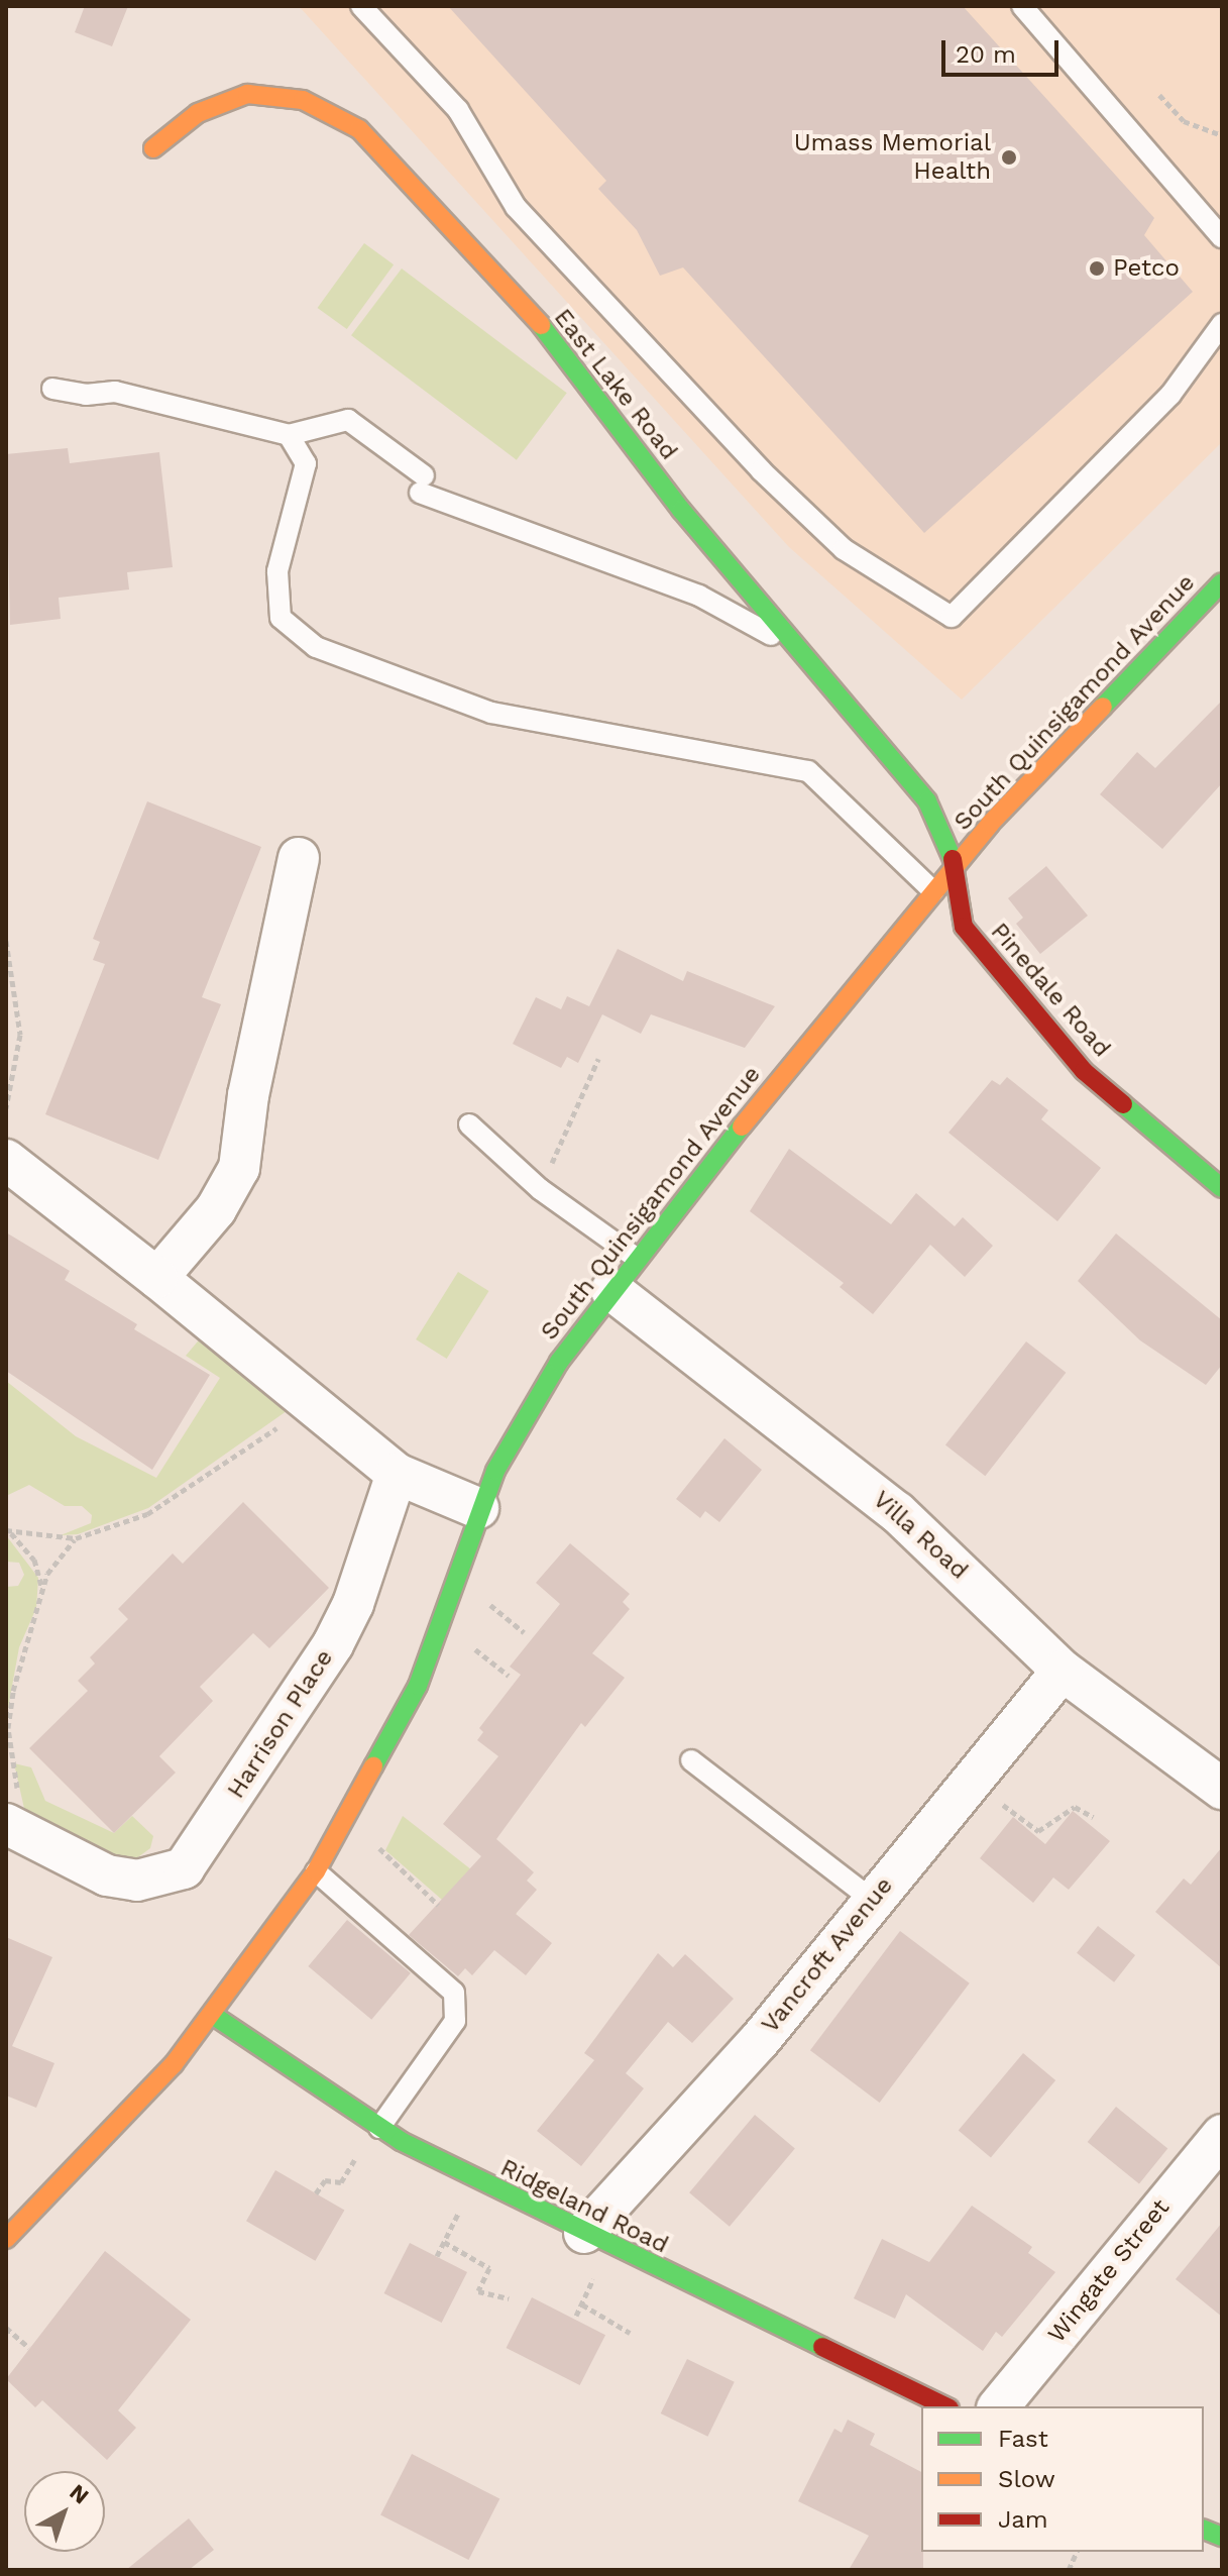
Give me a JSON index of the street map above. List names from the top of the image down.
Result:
{
  "streets": {
    "street": [
      "East Lake Road",
      "South Quinsigamond Avenue",
      "Pinedale Road",
      "Villa Road",
      "Harrison Place",
      "Vancroft Avenue",
      "Ridgeland Road",
      "Wingate Street"
    ]
  },
  "crossings": [
    ["East Lake Road", "South Quinsigamond Avenue"],
    ["East Lake Road", "Pinedale Road"],
    ["South Quinsigamond Avenue", "Pinedale Road"],
    ["South Quinsigamond Avenue", "Villa Road"],
    ["South Quinsigamond Avenue", "Ridgeland Road"],
    ["Villa Road", "Vancroft Avenue"],
    ["Vancroft Avenue", "Ridgeland Road"]
  ],
  "places": ["Umass Memorial Health", "Petco"],
  "legend": ["Fast", "Slow", "Jam"],
  "scale_bar": "20 m",
  "north": "top right"
}
